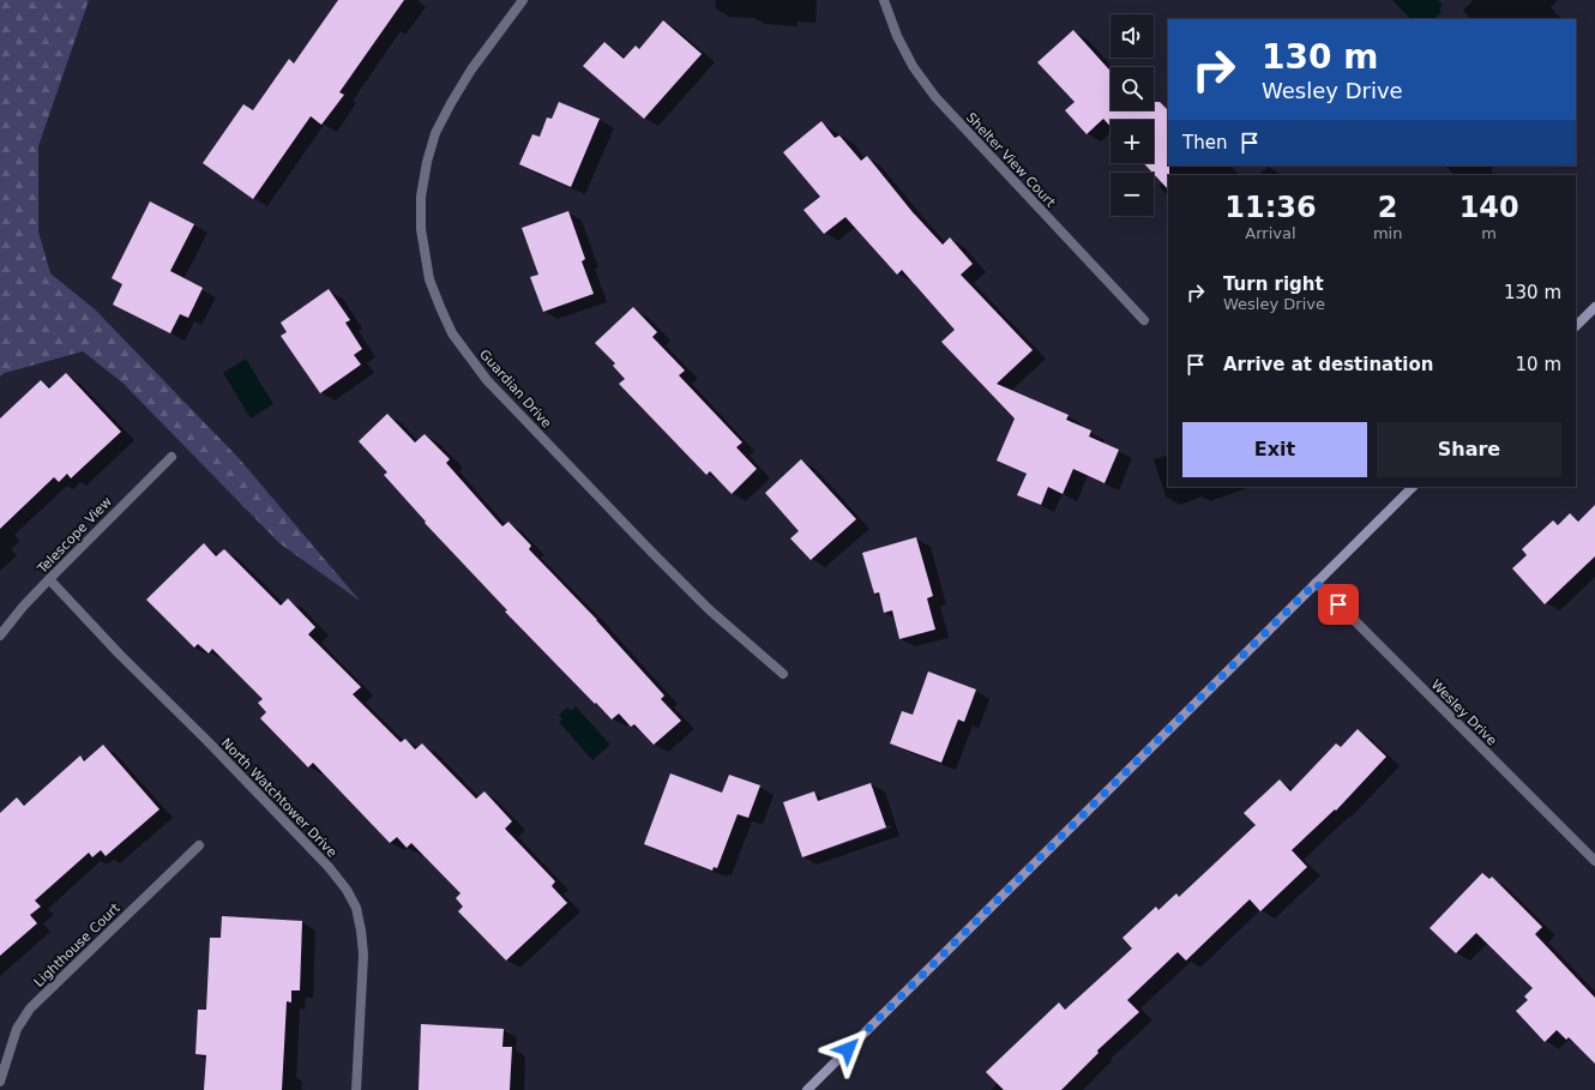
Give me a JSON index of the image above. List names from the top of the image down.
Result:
{
  "streets": {
    "street": [
      "Shelter View Court",
      "Guardian Drive",
      "Telescope View",
      "Wesley Drive",
      "North Watchtower Drive",
      "Lighthouse Court"
    ]
  },
  "crossings": [
    ["Telescope View", "North Watchtower Drive"]
  ],
  "page": {
    "map_buttons": ["+", "−"],
    "turn": ["130 m", "Wesley Drive"],
    "then": "Then",
    "eta": [
      "11:36",
      "Arrival",
      "2",
      "min",
      "140",
      "m"
    ],
    "list": [
      {
        "name": "Turn right",
        "note": "Wesley Drive",
        "value": "130 m"
      },
      {
        "name": "Arrive at destination",
        "value": "10 m"
      }
    ],
    "buttons": ["Exit", "Share"]
  }
}
